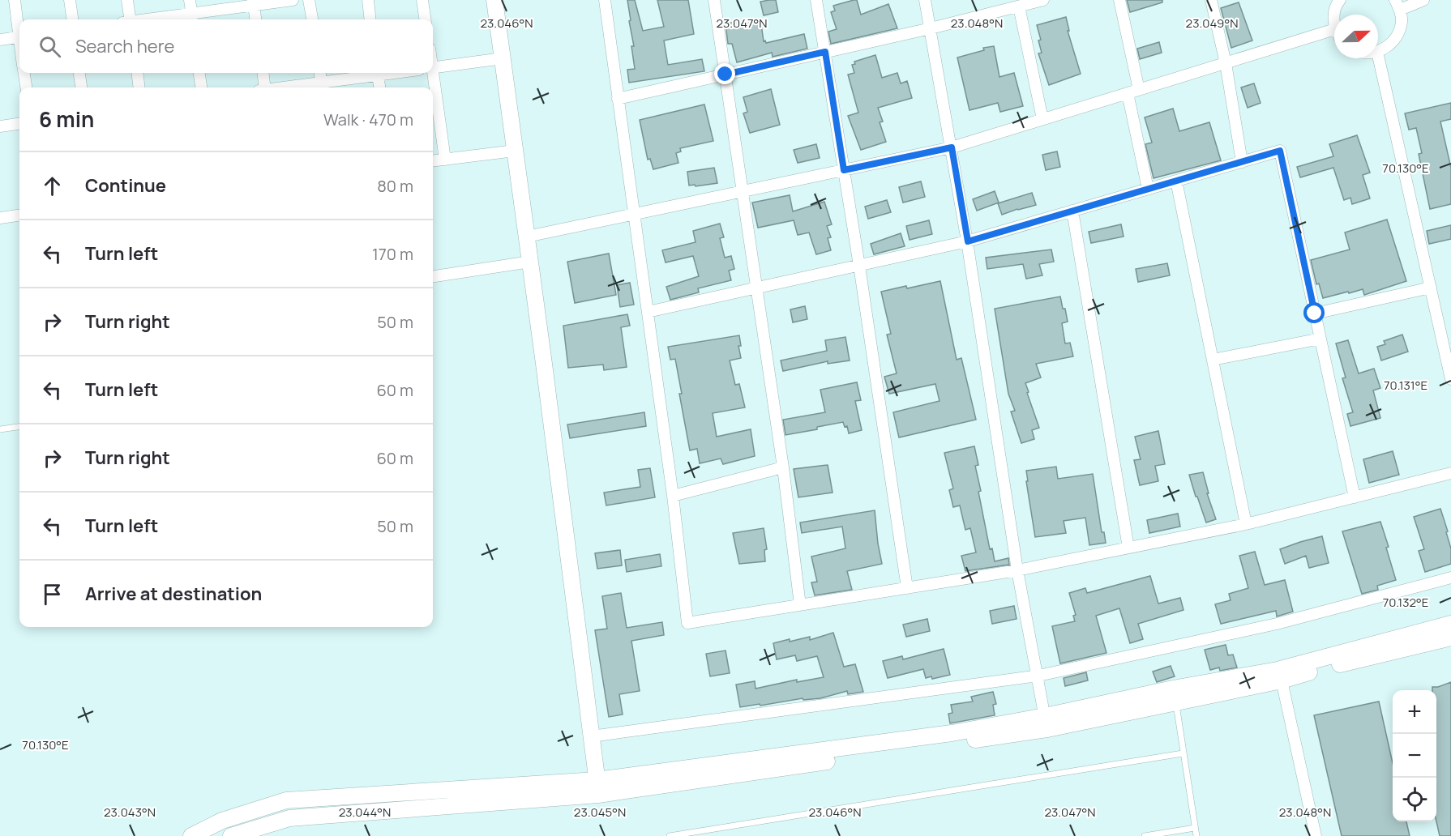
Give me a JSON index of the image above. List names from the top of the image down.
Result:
{
  "north": "right",
  "page": {
    "search": "Search here",
    "heading": ["6 min", "Walk · 470 m"],
    "list": [
      ["Continue", "80 m"],
      ["Turn left", "170 m"],
      ["Turn right", "50 m"],
      ["Turn left", "60 m"],
      ["Turn right", "60 m"],
      ["Turn left", "50 m"],
      "Arrive at destination"
    ],
    "map_buttons": ["+", "−"]
  },
  "coordinates": [
    "23.049°N",
    "23.046°N",
    "23.047°N",
    "23.048°N",
    "70.130°E",
    "70.131°E",
    "70.132°E",
    "23.043°N",
    "23.044°N",
    "23.045°N"
  ]
}
